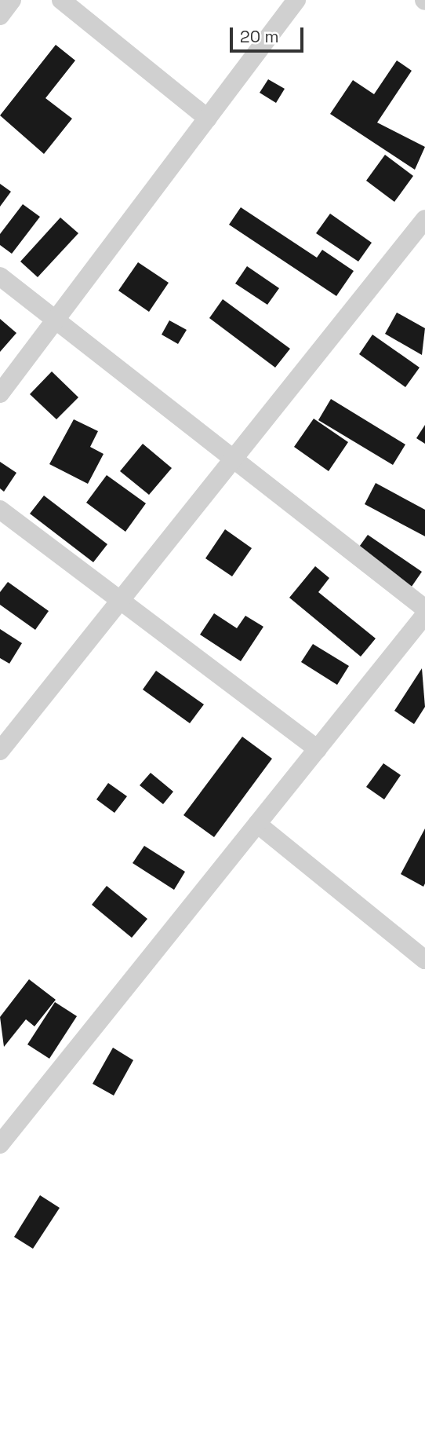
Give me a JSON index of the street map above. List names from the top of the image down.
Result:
{
  "scale_bar": "20 m"
}
